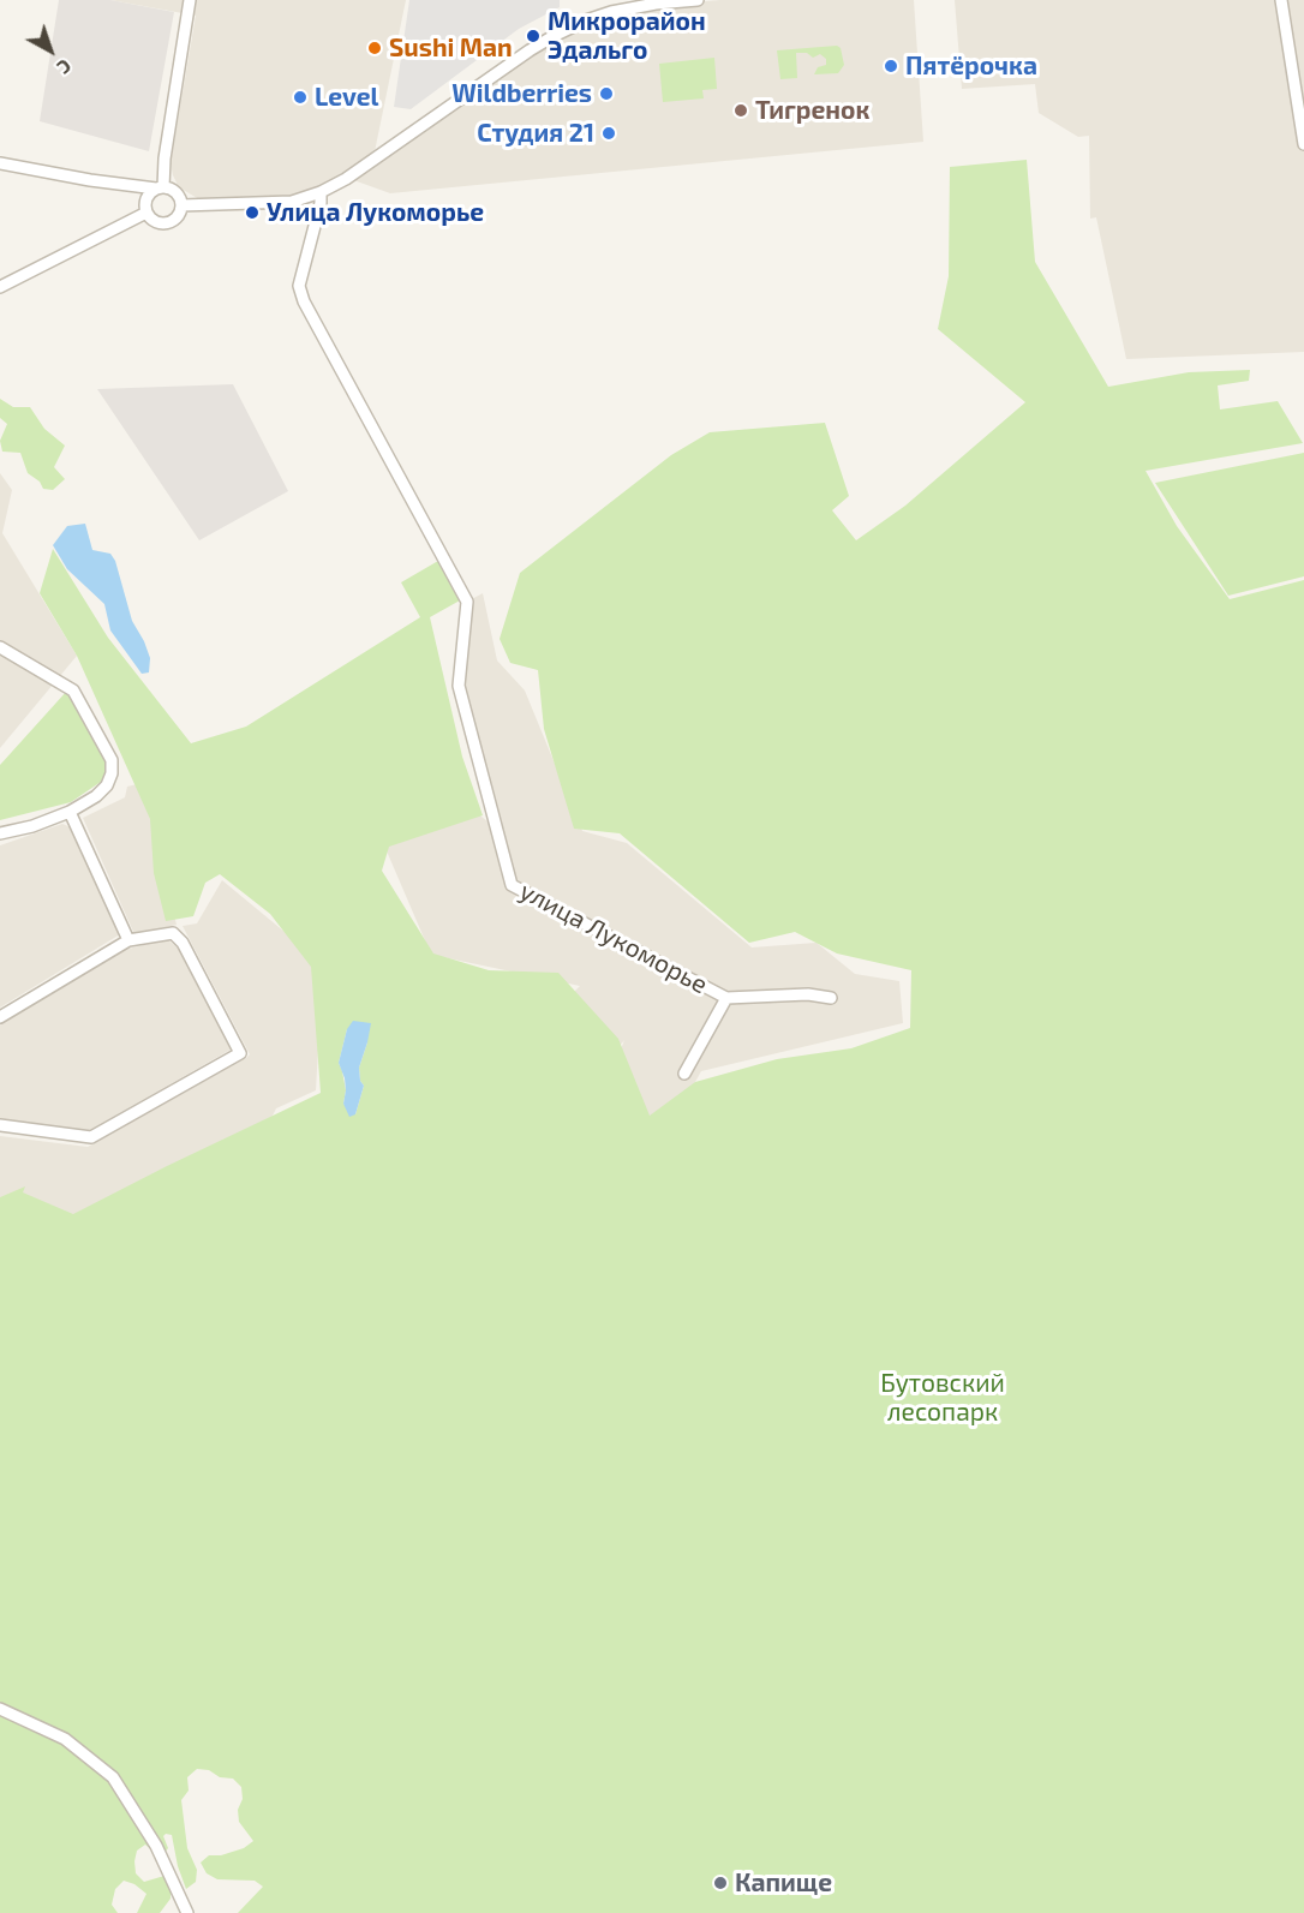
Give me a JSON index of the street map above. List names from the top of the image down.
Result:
{
  "streets": {
    "street": ["улица Лукоморье"]
  },
  "parks": ["Бутовский лесопарк"],
  "places": [
    "Микрорайон Эдальго",
    "Sushi Man",
    "Пятёрочка",
    "Wildberries",
    "Level",
    "Тигренок",
    "Студия 21",
    "Улица Лукоморье",
    "Капище"
  ],
  "north": "bottom right"
}
